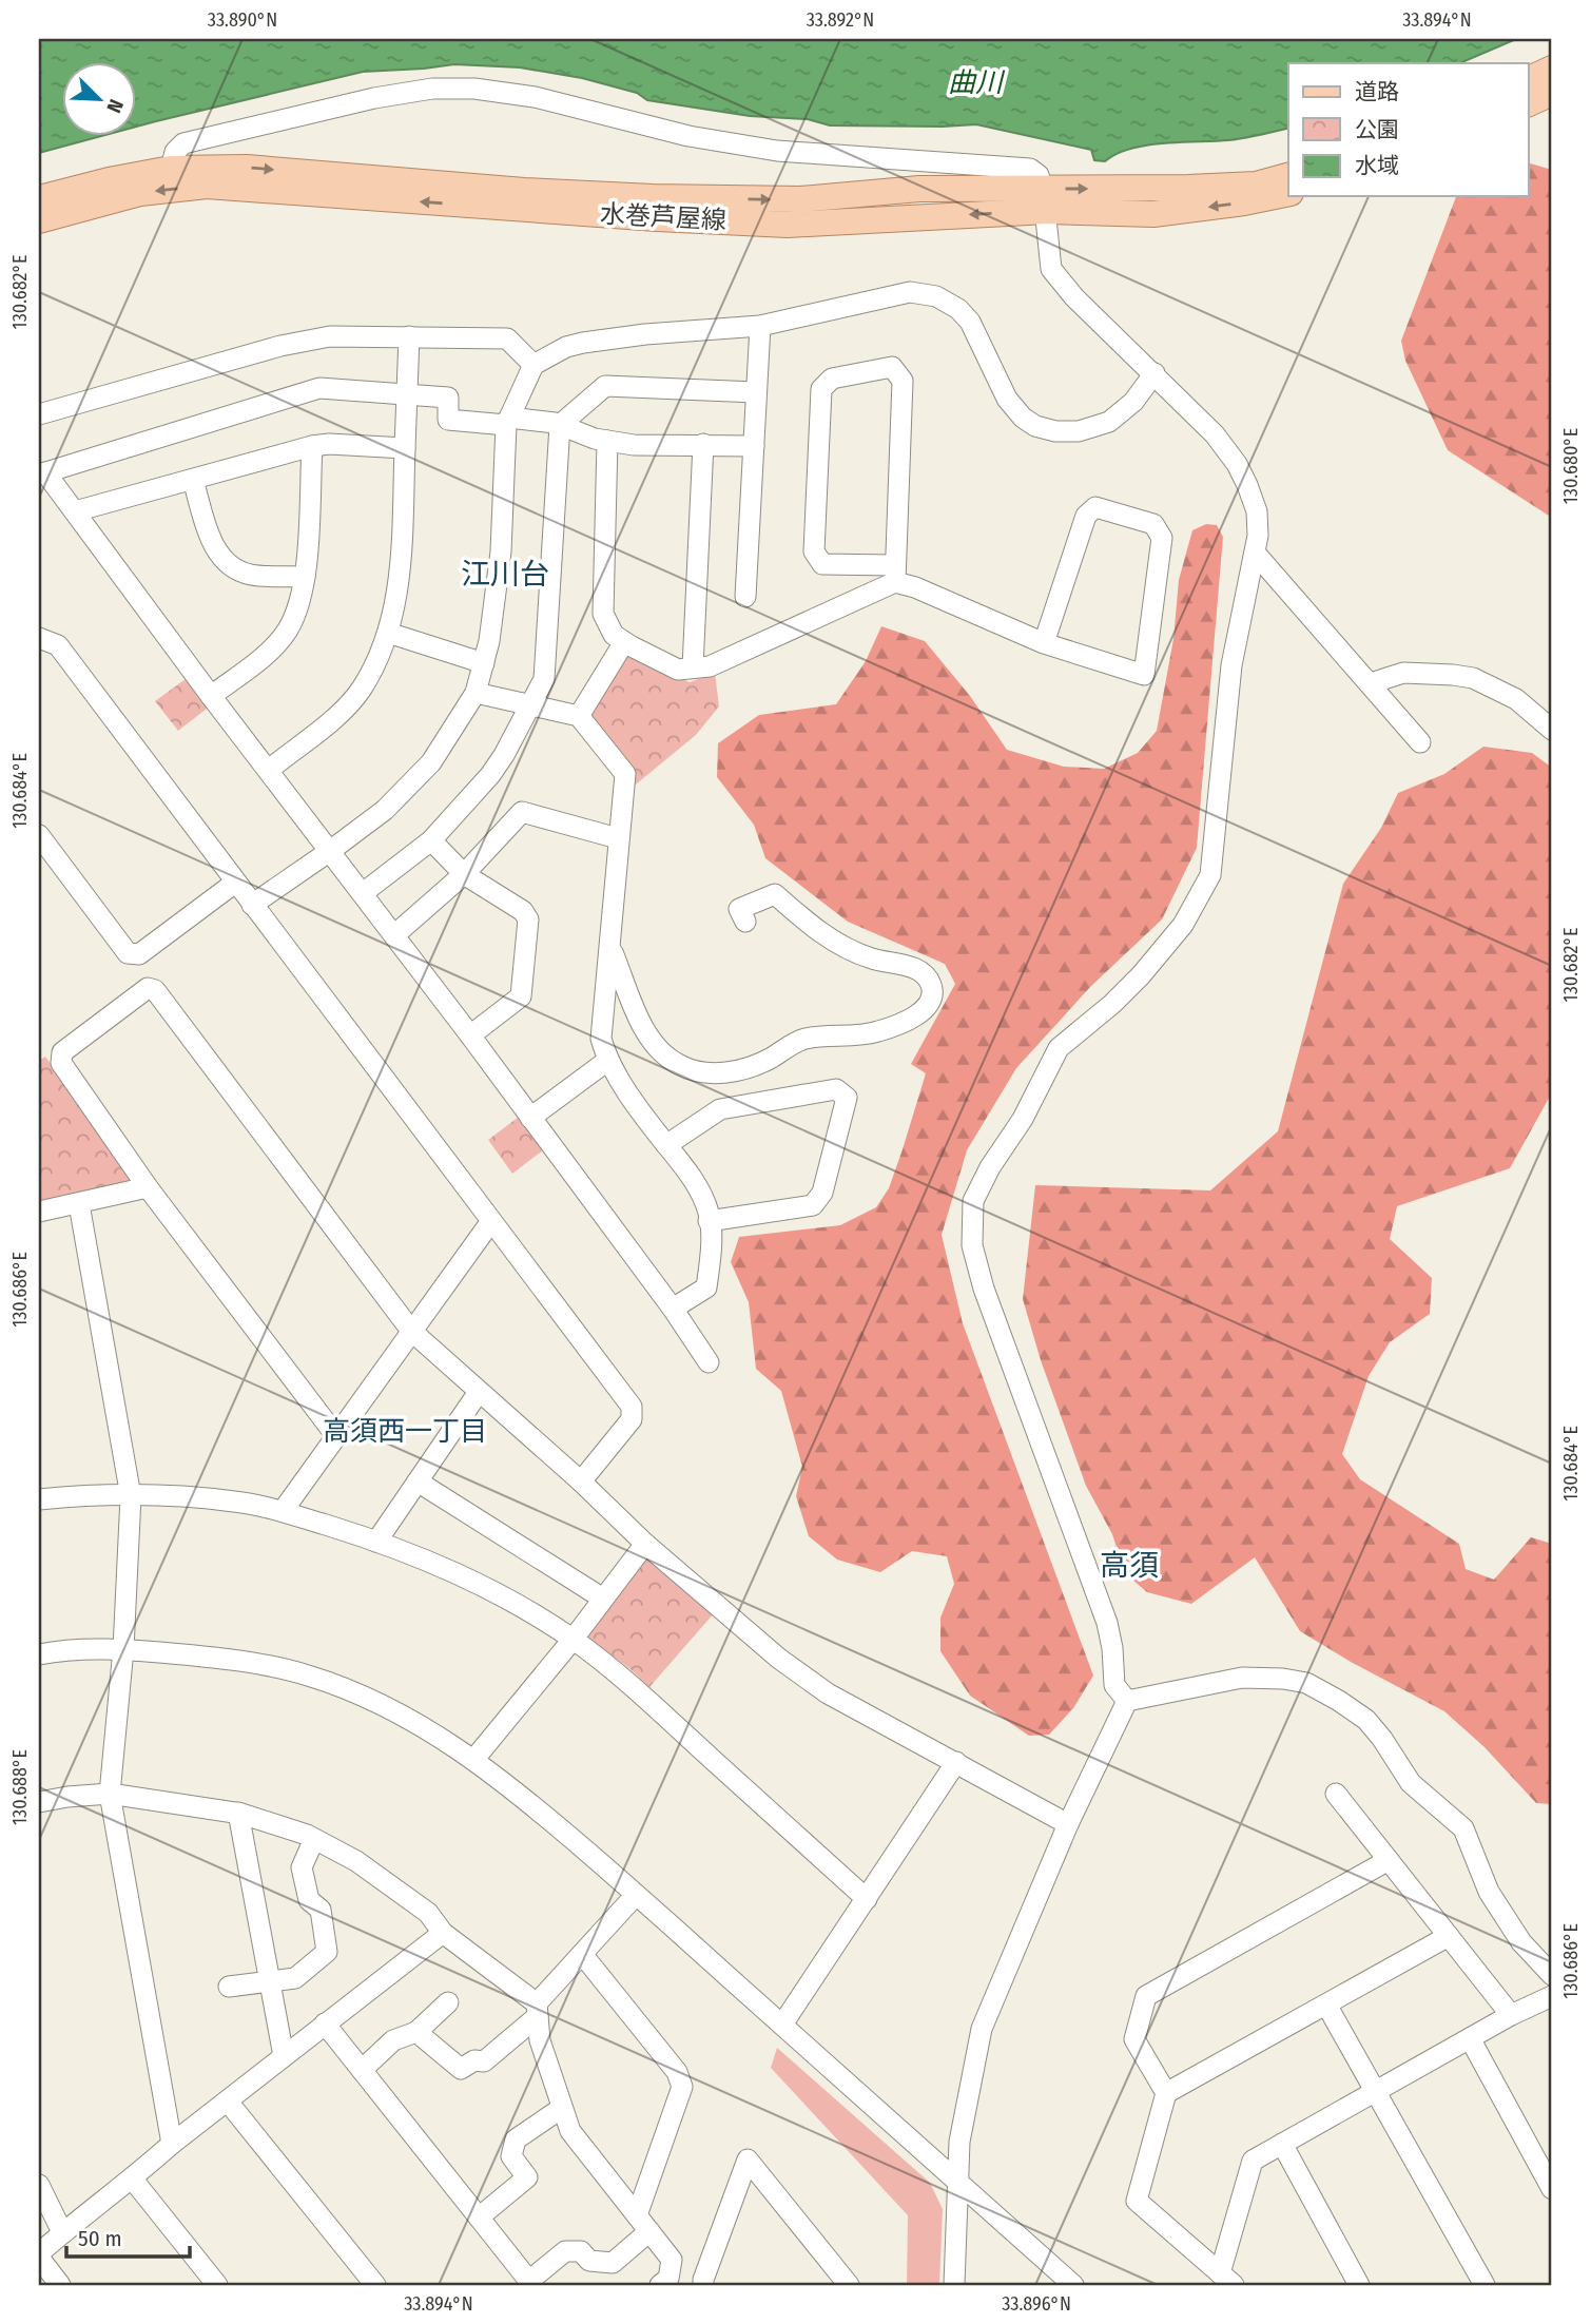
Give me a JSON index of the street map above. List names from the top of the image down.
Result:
{
  "streets": {
    "main road": ["水巻芦屋線"]
  },
  "districts": ["江川台", "高須西一丁目", "高須"],
  "water": ["曲川"],
  "legend": ["道路", "公園", "水域"],
  "scale_bar": "50 m",
  "north": "bottom right",
  "coordinates": [
    "33.890°N",
    "33.892°N",
    "33.894°N",
    "130.682°E",
    "130.680°E",
    "130.684°E",
    "130.686°E",
    "130.688°E",
    "33.896°N"
  ]
}
